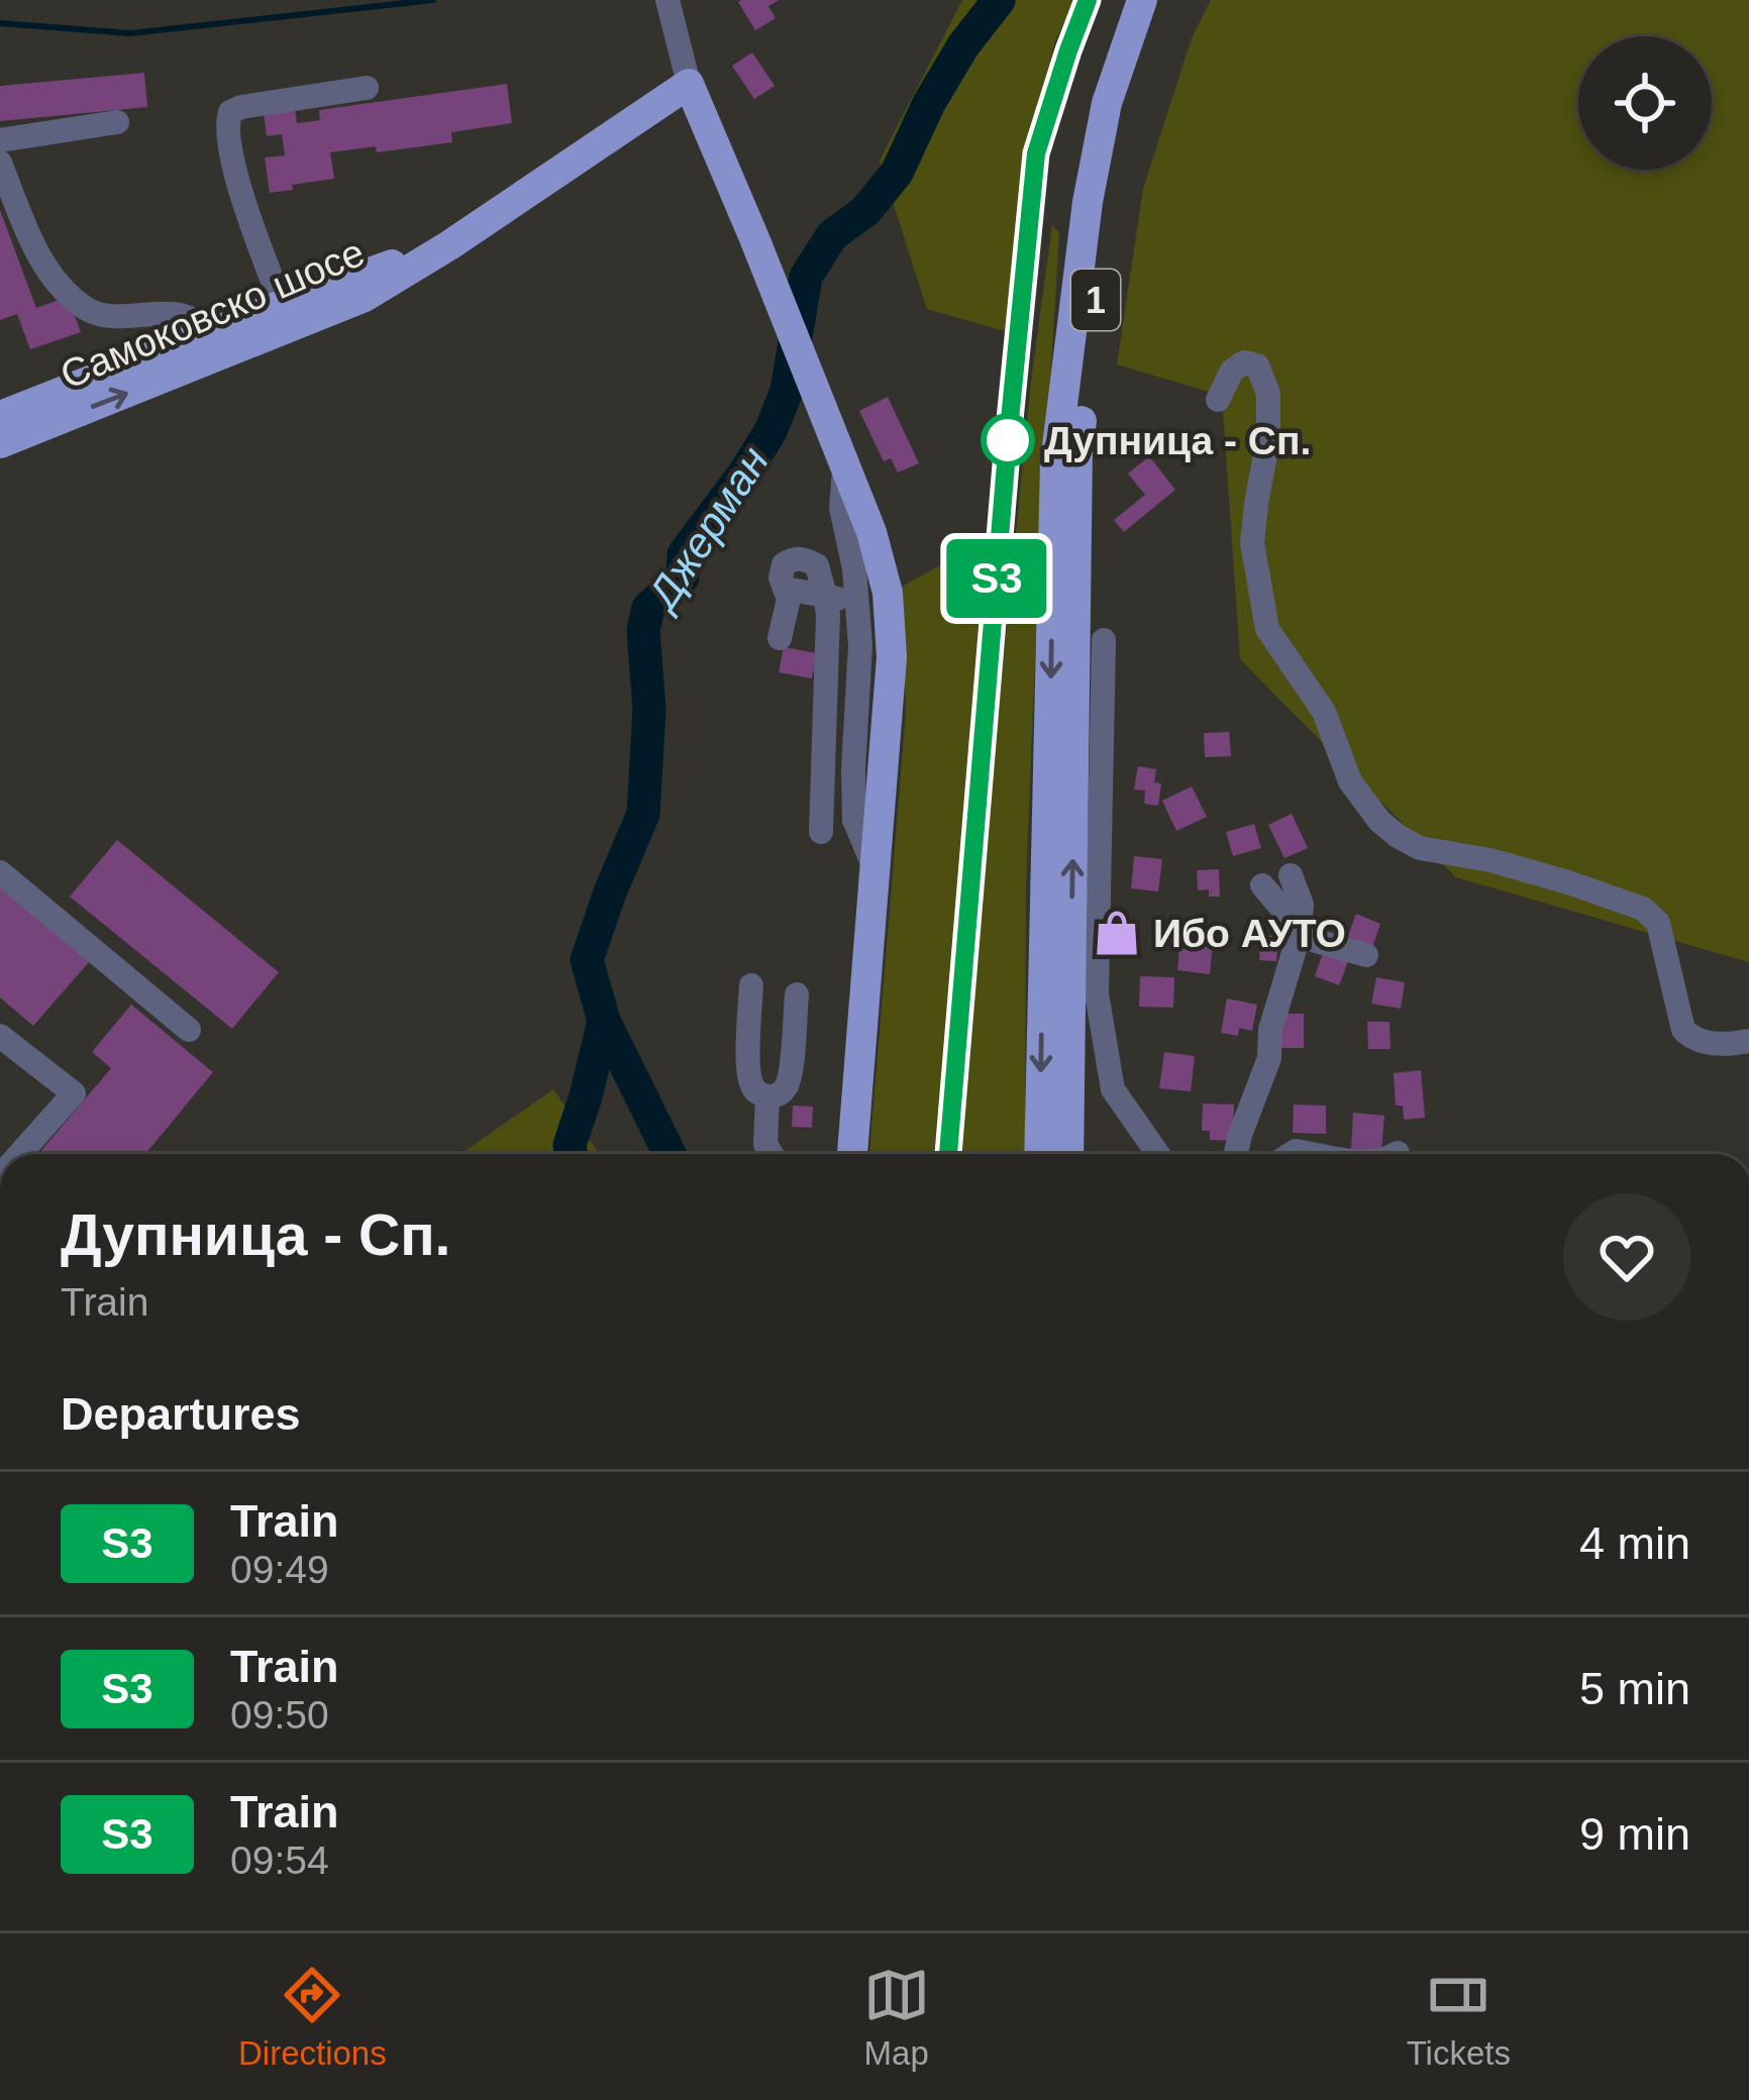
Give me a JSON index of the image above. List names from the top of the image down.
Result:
{
  "streets": {
    "main road": ["1", "Самоковско шосе"]
  },
  "water": ["Джерман"],
  "places": {
    "other": ["Дупница - Сп."],
    "shop": ["Ибо АУТО"]
  },
  "page": {
    "on_map": "S3",
    "heading": [
      ["Дупница - Сп.", "Train"],
      "Departures"
    ],
    "list": [
      {
        "mark": "S3",
        "name": "Train",
        "note": "09:49",
        "value": "4 min"
      },
      {
        "mark": "S3",
        "name": "Train",
        "note": "09:50",
        "value": "5 min"
      },
      {
        "mark": "S3",
        "name": "Train",
        "note": "09:54",
        "value": "9 min"
      }
    ],
    "tabs": ["Directions", "Map", "Tickets"]
  }
}
